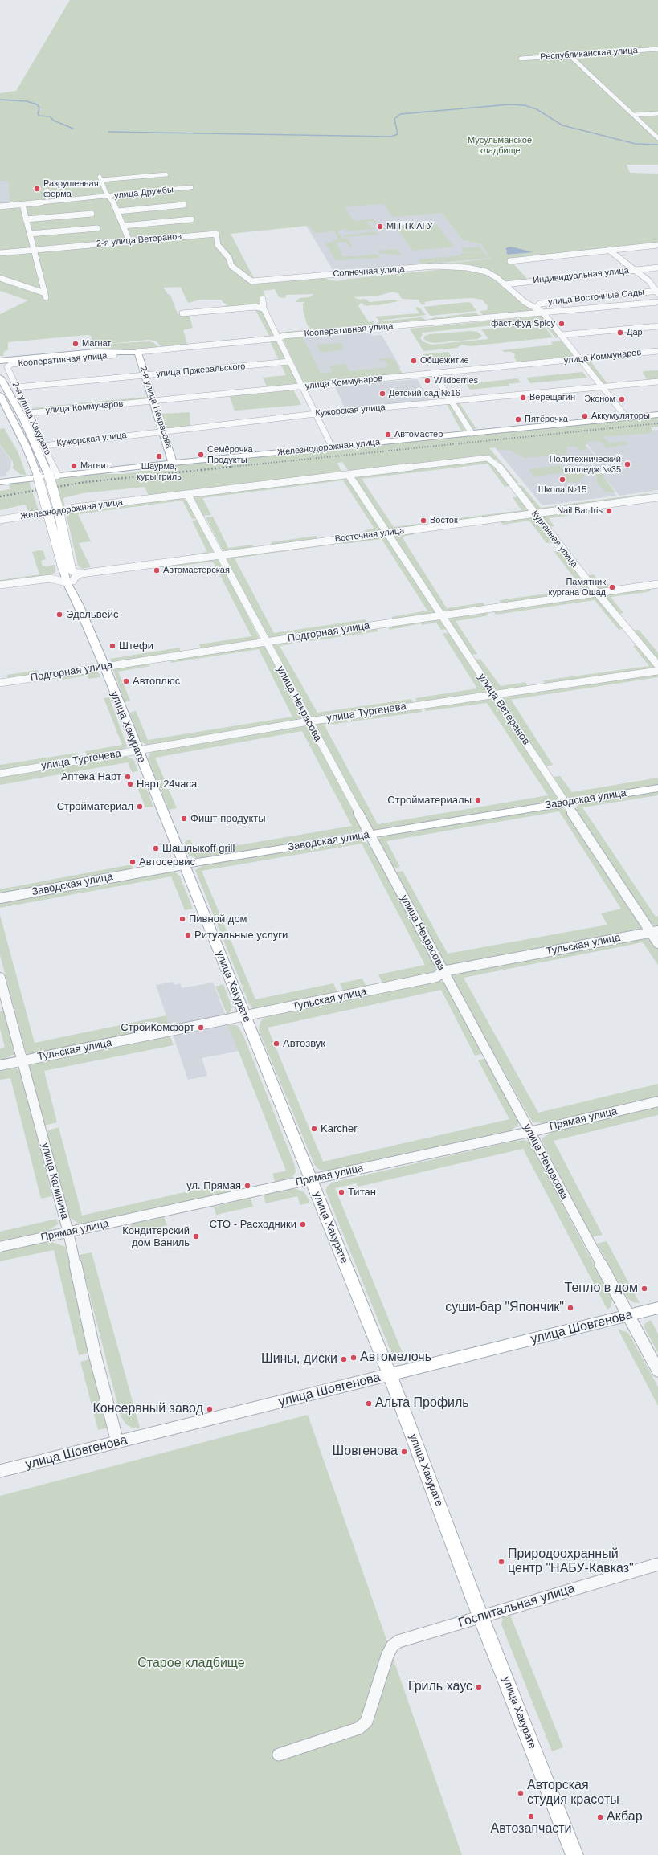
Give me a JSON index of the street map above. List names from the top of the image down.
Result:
{
  "streets": {
    "main road": [
      "Кооперативная улица",
      "2-я улица Некрасова",
      "2-я улица Хакурате",
      "Железнодорожная улица",
      "улица Хакурате",
      "Заводская улица",
      "улица Шовгенова"
    ],
    "street": [
      "Республиканская улица",
      "улица Дружбы",
      "2-я улица Ветеранов",
      "Солнечная улица",
      "Индивидуальная улица",
      "улица Восточные Сады",
      "улица Коммунаров",
      "улица Пржевальского",
      "Кужорская улица",
      "Восточная улица",
      "Курганная улица",
      "Подгорная улица",
      "улица Некрасова",
      "улица Ветеранов",
      "улица Тургенева",
      "Тульская улица",
      "Прямая улица",
      "улица Калинина",
      "Госпитальная улица"
    ]
  },
  "crossings": [
    ["2-я улица Ветеранов", "Солнечная улица"],
    ["Солнечная улица", "Индивидуальная улица"],
    ["Кооперативная улица", "2-я улица Некрасова"],
    ["Кооперативная улица", "2-я улица Хакурате"],
    ["улица Коммунаров", "2-я улица Некрасова"],
    ["улица Коммунаров", "2-я улица Хакурате"],
    ["улица Пржевальского", "2-я улица Некрасова"],
    ["улица Пржевальского", "2-я улица Хакурате"],
    ["2-я улица Некрасова", "Кужорская улица"],
    ["2-я улица Некрасова", "Железнодорожная улица"],
    ["Кужорская улица", "2-я улица Хакурате"],
    ["2-я улица Хакурате", "Железнодорожная улица"],
    ["2-я улица Хакурате", "улица Хакурате"],
    ["Железнодорожная улица", "Курганная улица"],
    ["Железнодорожная улица", "улица Некрасова"],
    ["Железнодорожная улица", "улица Ветеранов"],
    ["Железнодорожная улица", "улица Хакурате"],
    ["Восточная улица", "Курганная улица"],
    ["Восточная улица", "улица Некрасова"],
    ["Восточная улица", "улица Ветеранов"],
    ["Курганная улица", "Подгорная улица"],
    ["Подгорная улица", "улица Некрасова"],
    ["Подгорная улица", "улица Ветеранов"],
    ["Подгорная улица", "улица Хакурате"],
    ["улица Некрасова", "улица Тургенева"],
    ["улица Некрасова", "Заводская улица"],
    ["улица Некрасова", "Тульская улица"],
    ["улица Некрасова", "Прямая улица"],
    ["улица Некрасова", "улица Шовгенова"],
    ["улица Ветеранов", "улица Тургенева"],
    ["улица Ветеранов", "Заводская улица"],
    ["улица Ветеранов", "Тульская улица"],
    ["улица Тургенева", "улица Хакурате"],
    ["улица Хакурате", "Заводская улица"],
    ["улица Хакурате", "Тульская улица"],
    ["улица Хакурате", "Прямая улица"],
    ["улица Хакурате", "улица Шовгенова"],
    ["улица Хакурате", "Госпитальная улица"],
    ["Тульская улица", "улица Калинина"],
    ["Прямая улица", "улица Калинина"],
    ["улица Калинина", "улица Шовгенова"]
  ],
  "parks": ["Мусульманское кладбище", "Старое кладбище"],
  "places": [
    "Разрушенная ферма",
    "МГГТК АГУ",
    "фаст-фуд Spicy",
    "Дар",
    "Магнат",
    "Общежитие",
    "Wildberries",
    "Детский сад №16",
    "Верещагин",
    "Эконом",
    "Аккумуляторы",
    "Пятёрочка",
    "Автомастер",
    "Семёрочка Продукты",
    "Шаурма, куры гриль",
    "Политехнический колледж №35",
    "Магнит",
    "Школа №15",
    "Nail Bar Iris",
    "Восток",
    "Автомастерская",
    "Памятник кургана Ошад",
    "Эдельвейс",
    "Штефи",
    "Автоплюс",
    "Аптека Нарт",
    "Нарт 24часа",
    "Стройматериалы",
    "Стройматериал",
    "Фишт продукты",
    "Шашлыкоff grill",
    "Автосервис",
    "Пивной дом",
    "Ритуальные услуги",
    "СтройКомфорт",
    "Автозвук",
    "Karcher",
    "ул. Прямая",
    "Титан",
    "СТО - Расходники",
    "Кондитерский дом Ваниль",
    "Тепло в дом",
    "суши-бар \"Япончик\"",
    "Автомелочь",
    "Шины, диски",
    "Альта Профиль",
    "Консервный завод",
    "Шовгенова",
    "Природоохранный центр \"НАБУ-Кавказ\"",
    "Гриль хаус",
    "Авторская студия красоты",
    "Автозапчасти",
    "Акбар"
  ]
}
